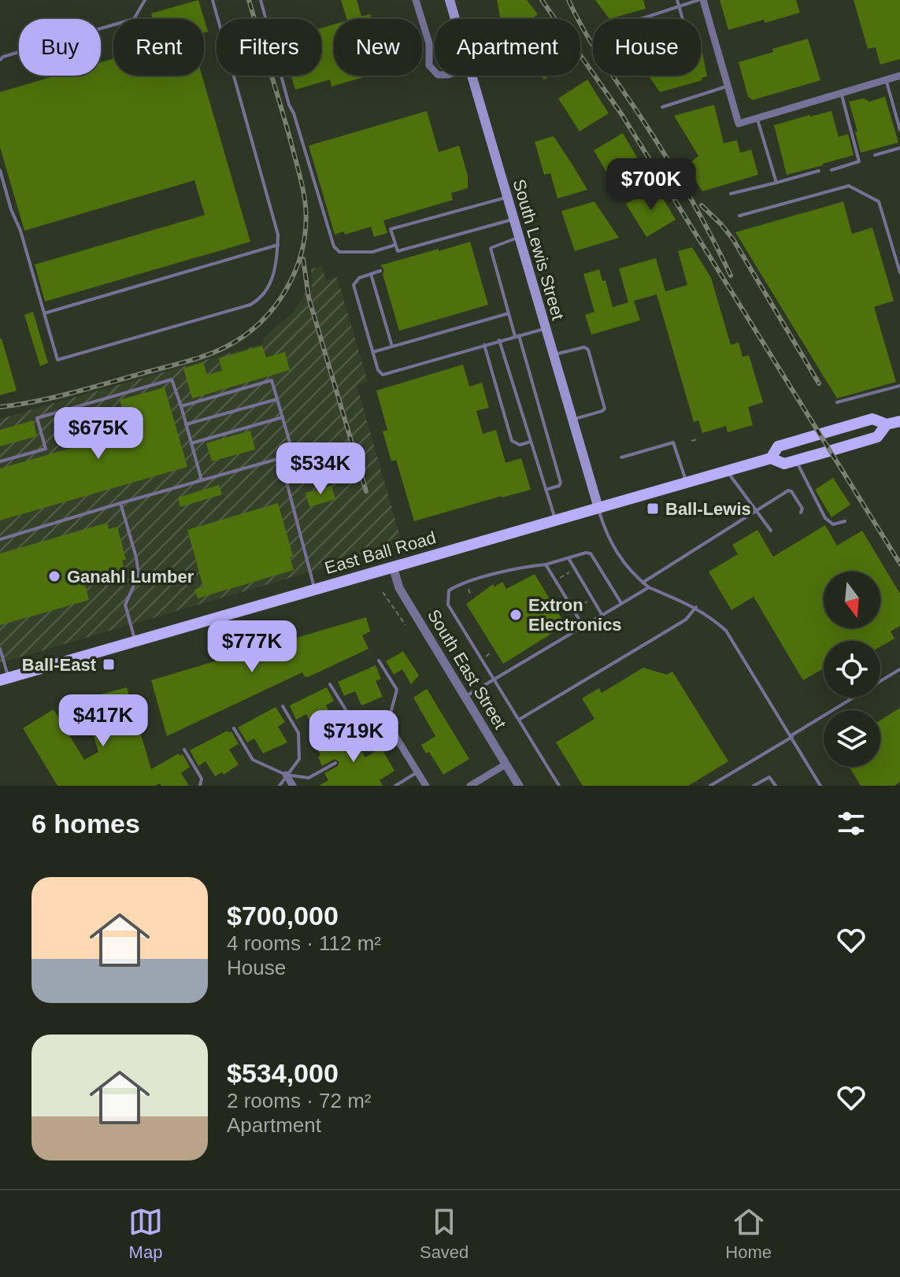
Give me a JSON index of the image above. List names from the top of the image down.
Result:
{
  "streets": {
    "main road": ["South Lewis Street", "East Ball Road"],
    "street": ["South East Street"]
  },
  "crossings": [
    ["South Lewis Street", "East Ball Road"],
    ["East Ball Road", "South East Street"]
  ],
  "places": {
    "transit": ["Ball-Lewis", "Ball-East"],
    "other": ["Ganahl Lumber", "Extron Electronics"]
  },
  "north": "bottom",
  "page": {
    "chip": [
      "Buy",
      "Rent",
      "Filters",
      "New",
      "Apartment",
      "House"
    ],
    "price": [
      "$700K",
      "$675K",
      "$534K",
      "$777K",
      "$417K",
      "$719K"
    ],
    "heading": "6 homes",
    "list": [
      {
        "name": "$700,000",
        "note": "4 rooms · 112 m² · House"
      },
      {
        "name": "$534,000",
        "note": "2 rooms · 72 m² · Apartment"
      }
    ],
    "tabs": ["Map", "Saved", "Home"]
  }
}
